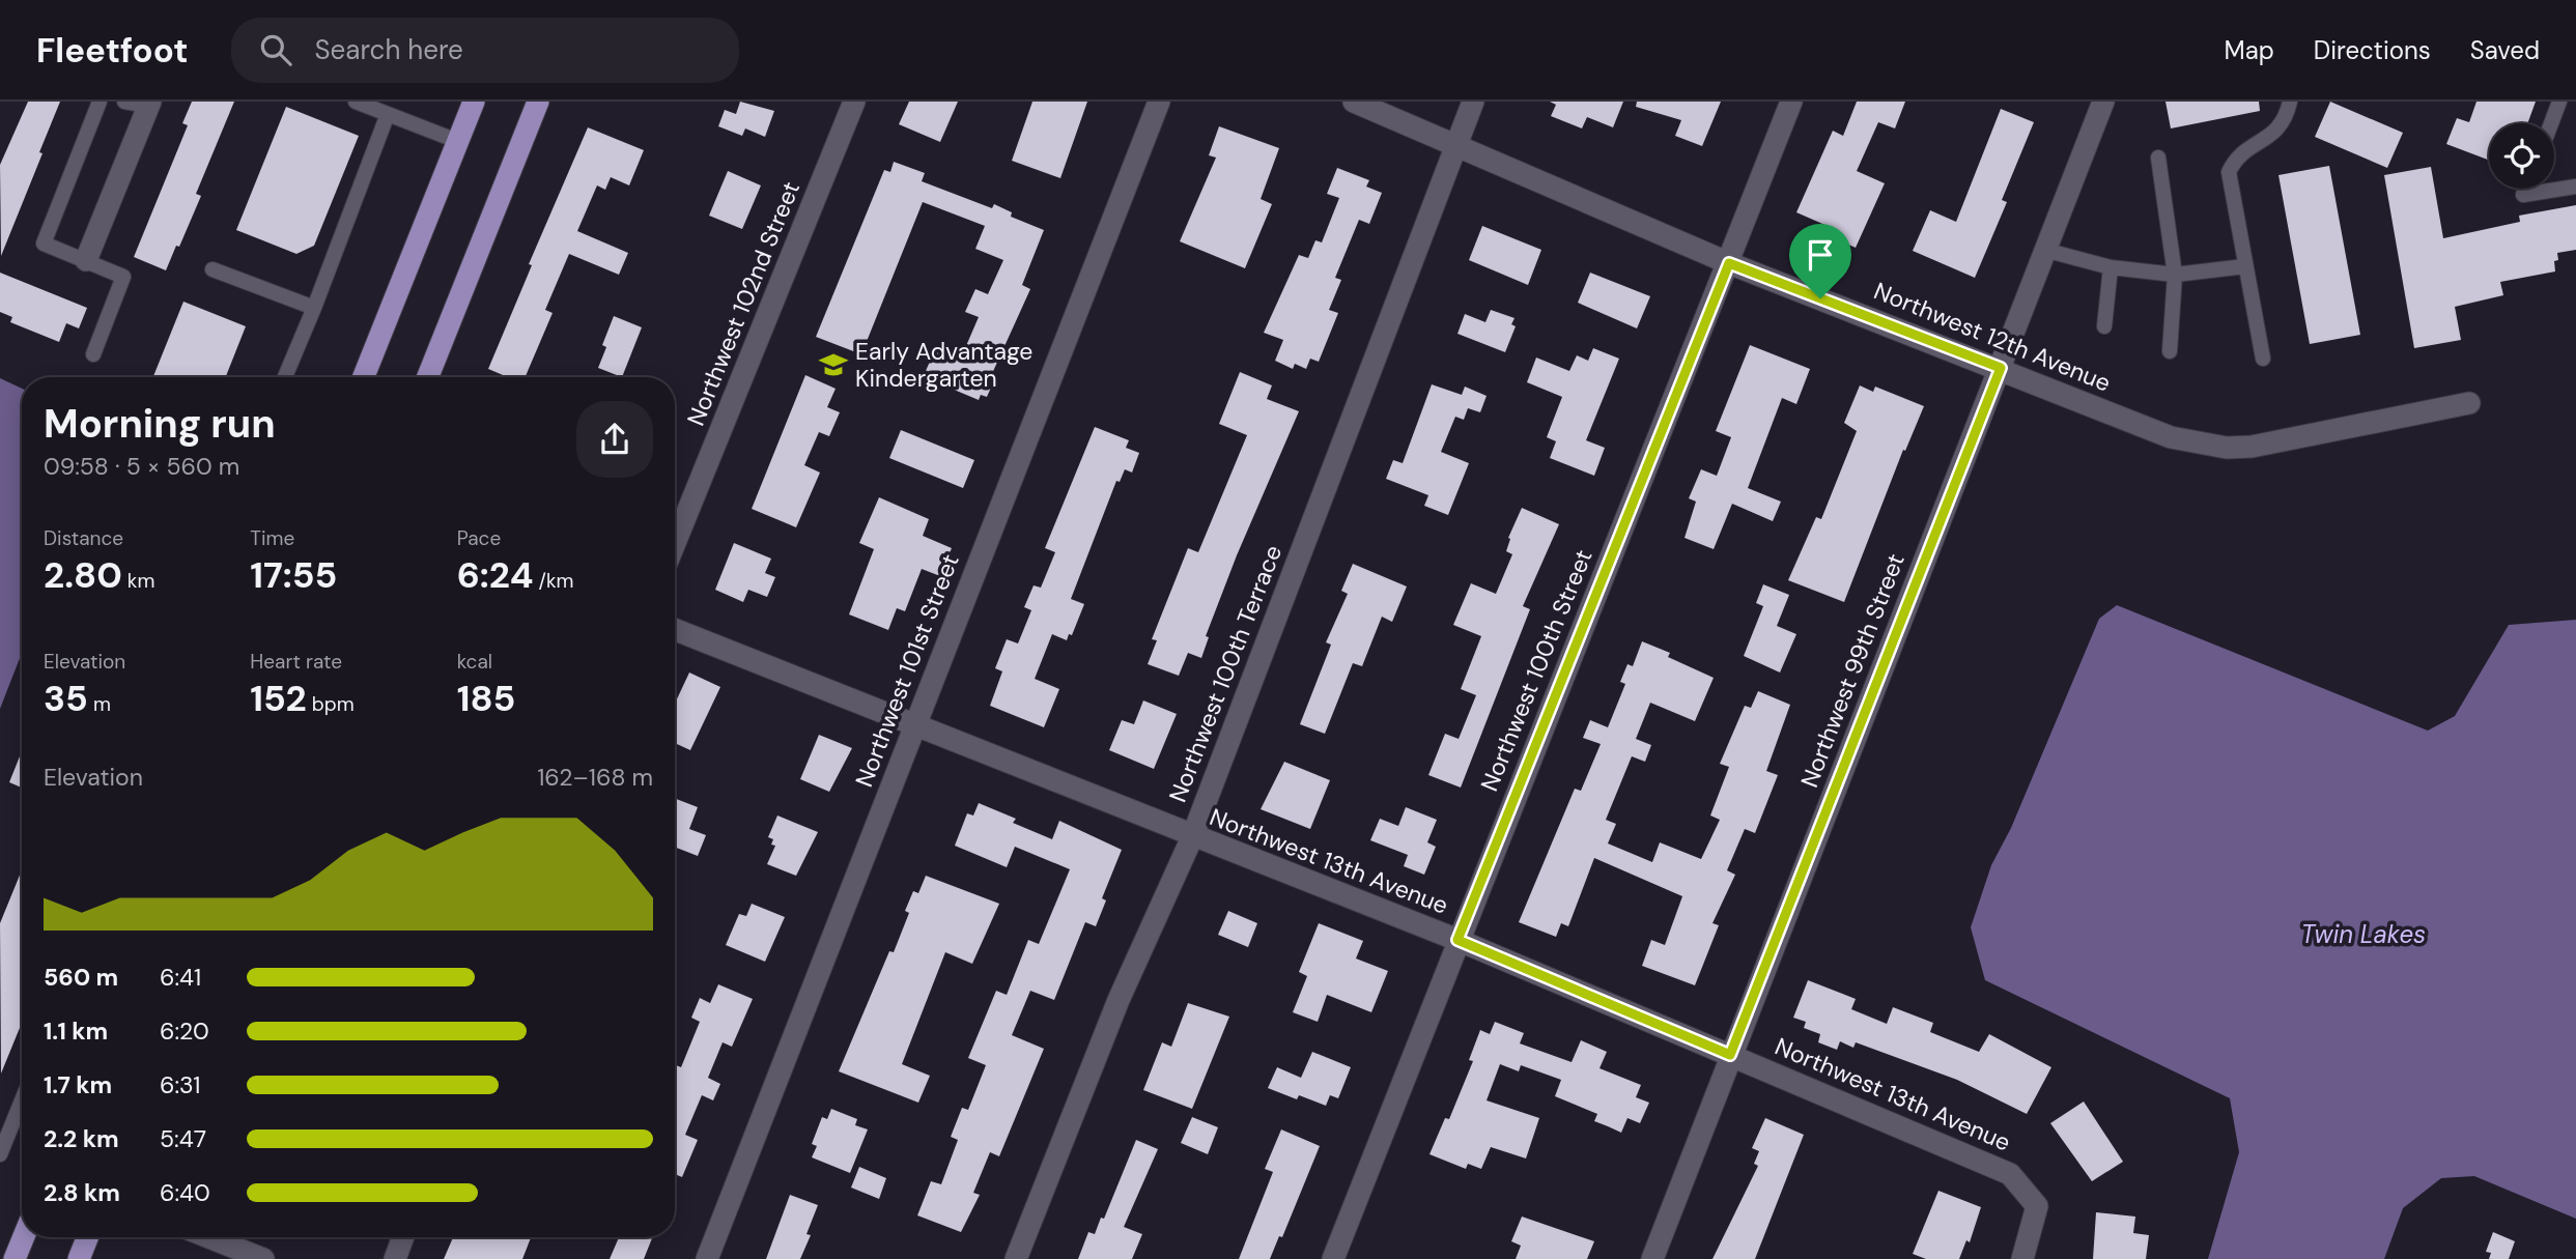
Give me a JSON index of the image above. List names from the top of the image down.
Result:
{
  "streets": {
    "street": [
      "Northwest 102nd Street",
      "Northwest 12th Avenue",
      "Northwest 101st Street",
      "Northwest 100th Street",
      "Northwest 99th Street",
      "Northwest 100th Terrace",
      "Northwest 13th Avenue"
    ]
  },
  "crossings": [
    ["Northwest 12th Avenue", "Northwest 100th Street"],
    ["Northwest 12th Avenue", "Northwest 99th Street"],
    ["Northwest 12th Avenue", "Northwest 100th Terrace"],
    ["Northwest 101st Street", "Northwest 13th Avenue"],
    ["Northwest 100th Street", "Northwest 13th Avenue"],
    ["Northwest 99th Street", "Northwest 13th Avenue"],
    ["Northwest 100th Terrace", "Northwest 13th Avenue"]
  ],
  "water": ["Twin Lakes"],
  "places": {
    "school or university": ["Early Advantage Kindergarten"]
  },
  "page": {
    "header": "Fleetfoot",
    "search": "Search here",
    "nav": ["Map", "Directions", "Saved"],
    "heading": ["Morning run", "09:58 · 5 × 560 m"],
    "stats": [
      ["Distance", "2.80 km"],
      ["Time", "17:55"],
      ["Pace", "6:24 /km"],
      ["Elevation", "35 m"],
      ["Heart rate", "152 bpm"],
      ["kcal", "185"]
    ],
    "chart": ["Elevation", "162–168 m"],
    "list": [
      {
        "name": "560 m",
        "note": "6:41"
      },
      {
        "name": "1.1 km",
        "note": "6:20"
      },
      {
        "name": "1.7 km",
        "note": "6:31"
      },
      {
        "name": "2.2 km",
        "note": "5:47"
      },
      {
        "name": "2.8 km",
        "note": "6:40"
      }
    ]
  }
}
